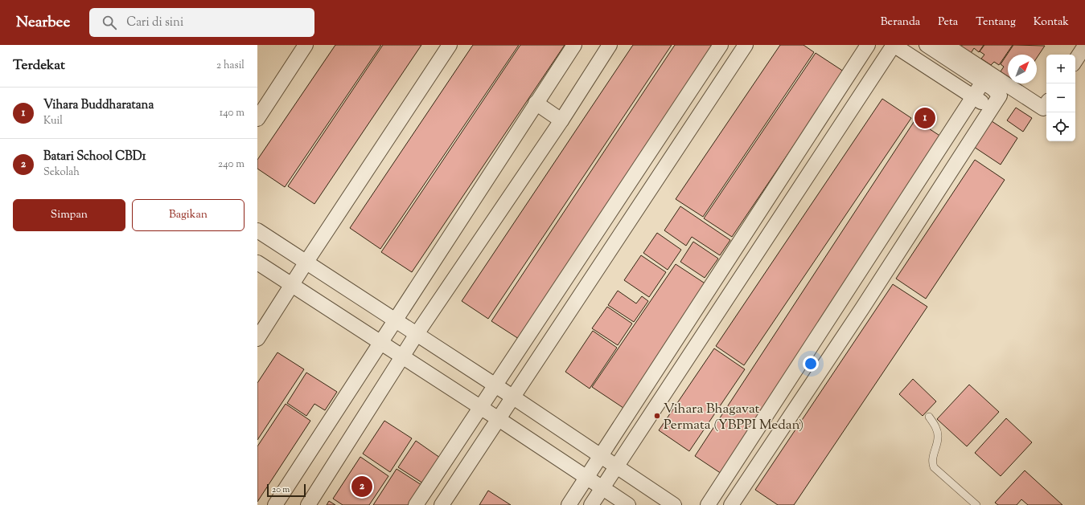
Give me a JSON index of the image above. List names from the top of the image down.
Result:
{
  "places": ["Vihara Bhagavat Permata (YBPPI Medan)"],
  "scale_bar": "20 m",
  "north": "top right",
  "page": {
    "header": "Nearbee",
    "search": "Cari di sini",
    "nav": [
      "Beranda",
      "Peta",
      "Tentang",
      "Kontak"
    ],
    "heading": ["Terdekat", "2 hasil"],
    "map_buttons": ["+", "−"],
    "list": [
      {
        "mark": "1",
        "name": "Vihara Buddharatana",
        "note": "Kuil",
        "value": "140 m"
      },
      {
        "mark": "2",
        "name": "Batari School CBD1",
        "note": "Sekolah",
        "value": "240 m"
      }
    ],
    "pins": ["1", "2"],
    "buttons": ["Simpan", "Bagikan"],
    "scale": "20 m"
  }
}
